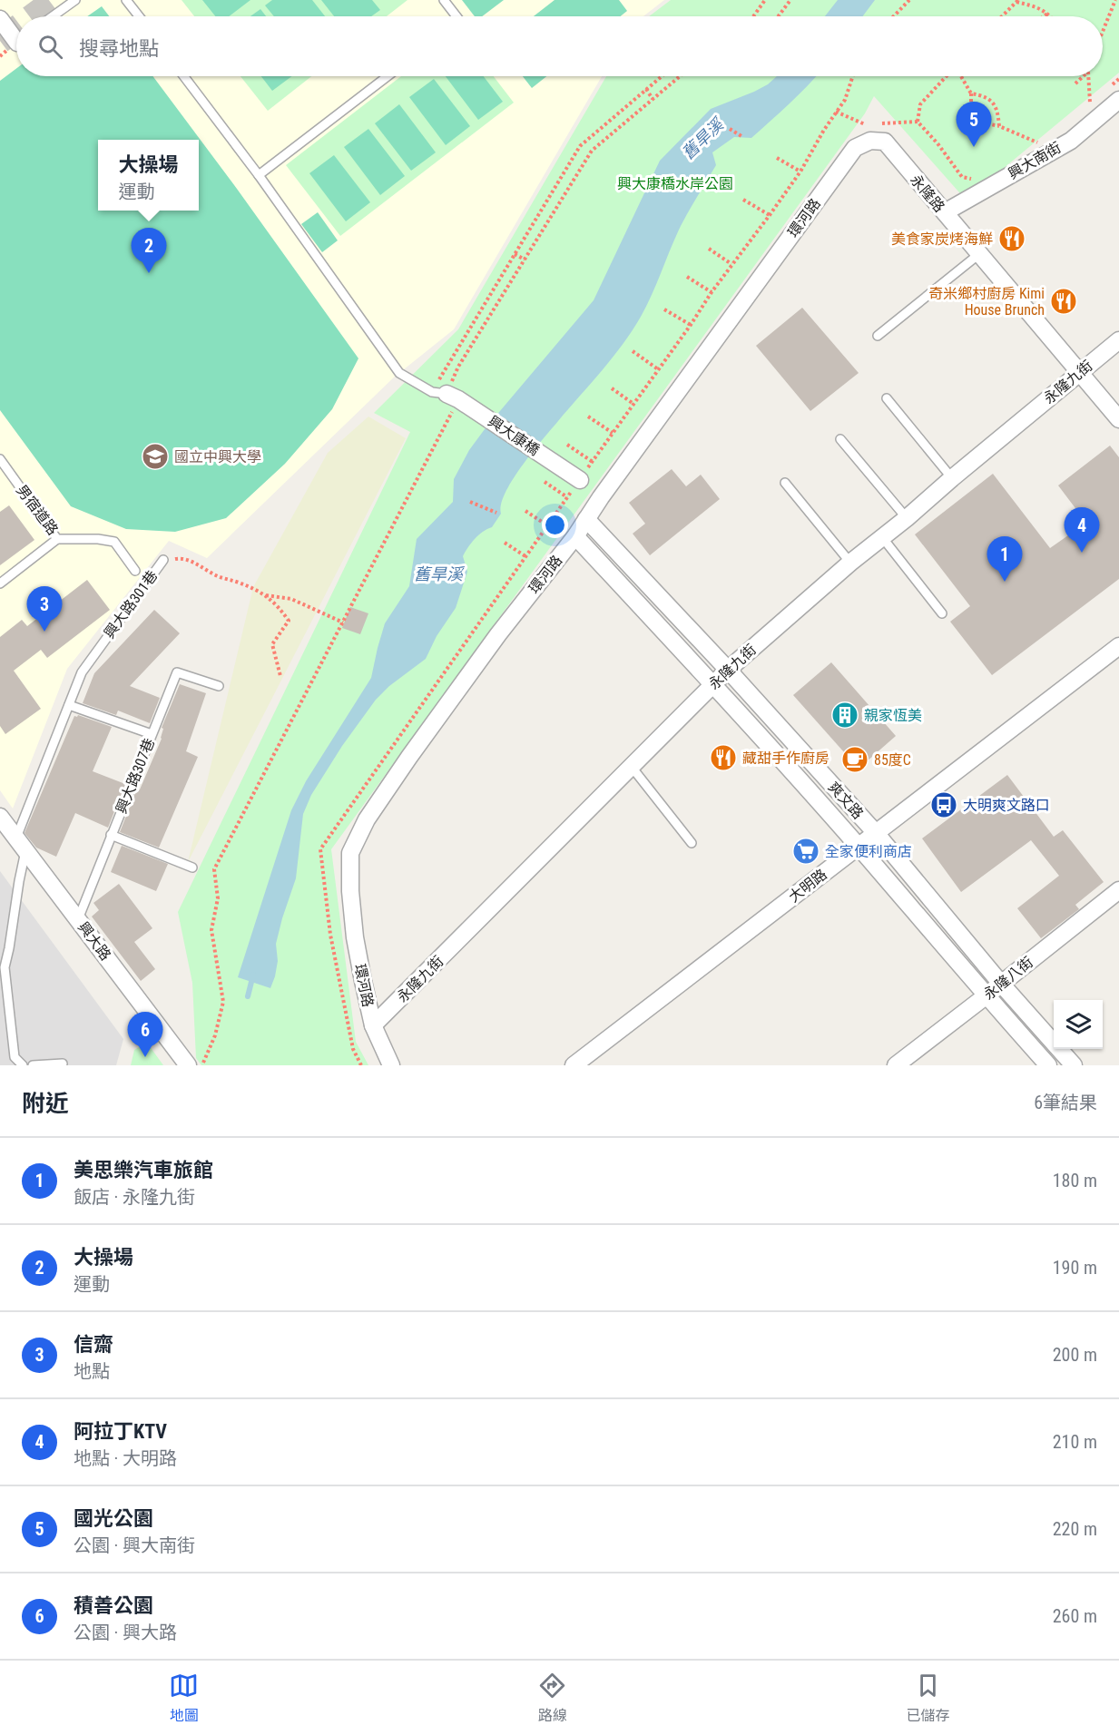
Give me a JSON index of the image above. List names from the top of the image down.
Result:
{
  "streets": {
    "street": [
      "興大南街",
      "永隆路",
      "環河路",
      "永隆九街",
      "興大康橋",
      "爽文路",
      "大明路",
      "興大路",
      "永隆八街"
    ],
    "lane": ["男宿道路", "興大路301巷", "興大路307巷"]
  },
  "crossings": [
    ["興大南街", "永隆路"],
    ["永隆路", "環河路"],
    ["永隆路", "永隆九街"],
    ["環河路", "永隆九街"],
    ["環河路", "爽文路"],
    ["永隆九街", "爽文路"],
    ["興大路301巷", "興大路"],
    ["興大路307巷", "興大路"],
    ["爽文路", "大明路"],
    ["爽文路", "永隆八街"]
  ],
  "water": ["舊旱溪"],
  "parks": ["興大康橋水岸公園"],
  "places": {
    "restaurant": ["美食家炭烤海鮮", "奇米鄉村廚房 Kimi House Brunch", "藏甜手作廚房"],
    "school or university": ["國立中興大學"],
    "building": ["親家恆美"],
    "cafe": ["85度C"],
    "bus stop": ["大明爽文路口"],
    "supermarket": ["全家便利商店"]
  },
  "page": {
    "search": "搜尋地點",
    "pins": [
      "5",
      "2",
      "4",
      "1",
      "3",
      "6"
    ],
    "popup": ["大操場", "運動"],
    "heading": ["附近", "6筆結果"],
    "list": [
      {
        "mark": "1",
        "name": "美思樂汽車旅館",
        "note": "飯店 · 永隆九街",
        "value": "180 m"
      },
      {
        "mark": "2",
        "name": "大操場",
        "note": "運動",
        "value": "190 m"
      },
      {
        "mark": "3",
        "name": "信齋",
        "note": "地點",
        "value": "200 m"
      },
      {
        "mark": "4",
        "name": "阿拉丁KTV",
        "note": "地點 · 大明路",
        "value": "210 m"
      },
      {
        "mark": "5",
        "name": "國光公園",
        "note": "公園 · 興大南街",
        "value": "220 m"
      },
      {
        "mark": "6",
        "name": "積善公園",
        "note": "公園 · 興大路",
        "value": "260 m"
      }
    ],
    "nav": ["地圖", "路線", "已儲存"]
  }
}
